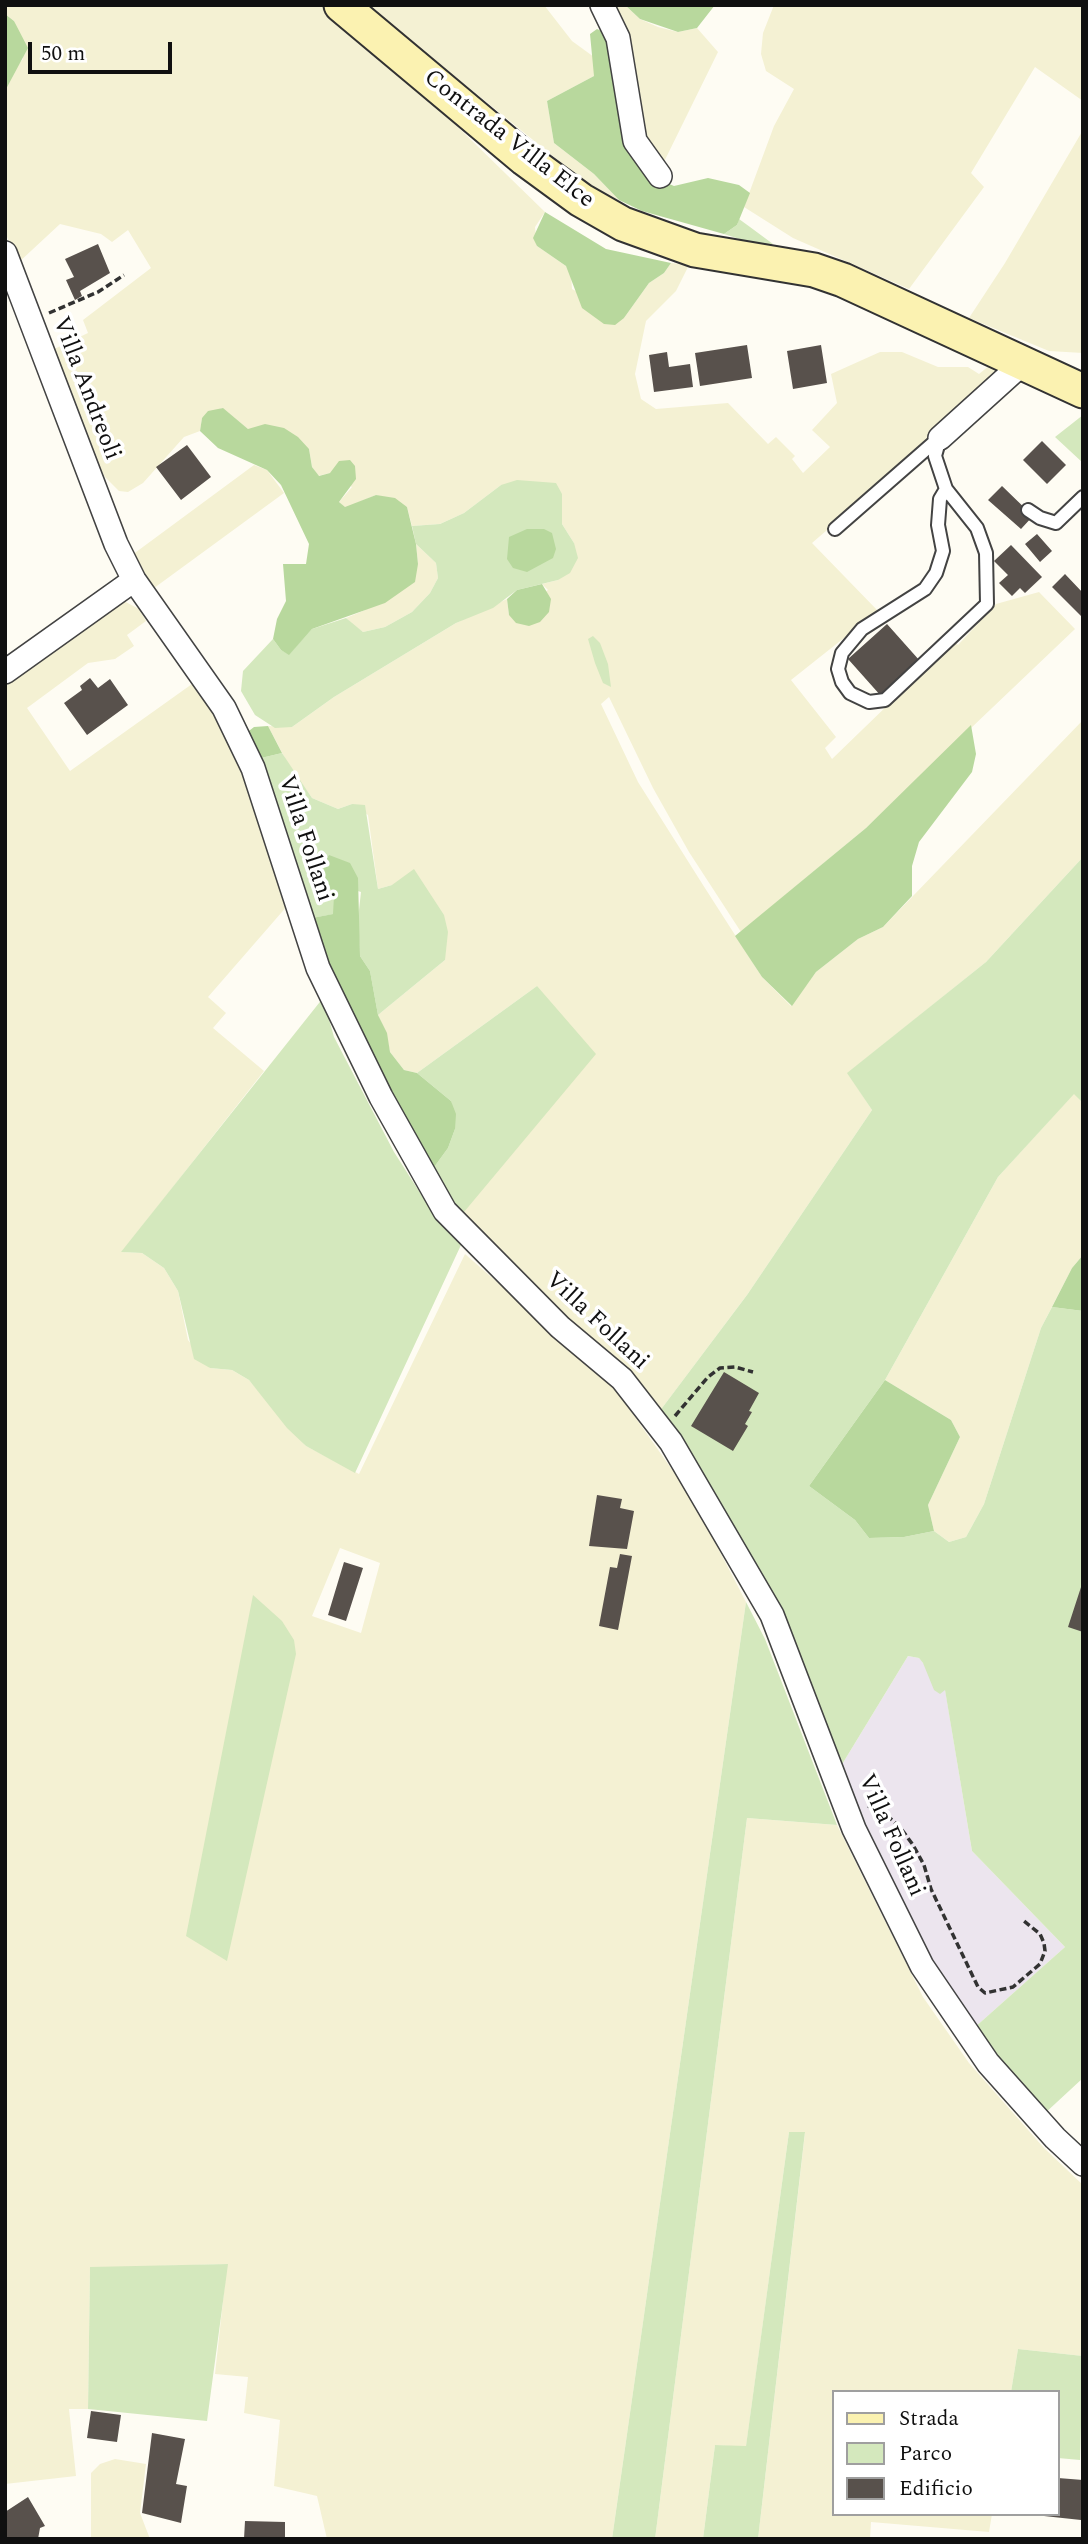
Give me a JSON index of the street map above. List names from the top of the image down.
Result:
{
  "streets": {
    "main road": ["Contrada Villa Elce"],
    "street": ["Villa Andreoli", "Villa Follani"]
  },
  "crossings": [
    ["Villa Andreoli", "Villa Follani"]
  ],
  "legend": ["Strada", "Parco", "Edificio"],
  "scale_bar": "50 m"
}
